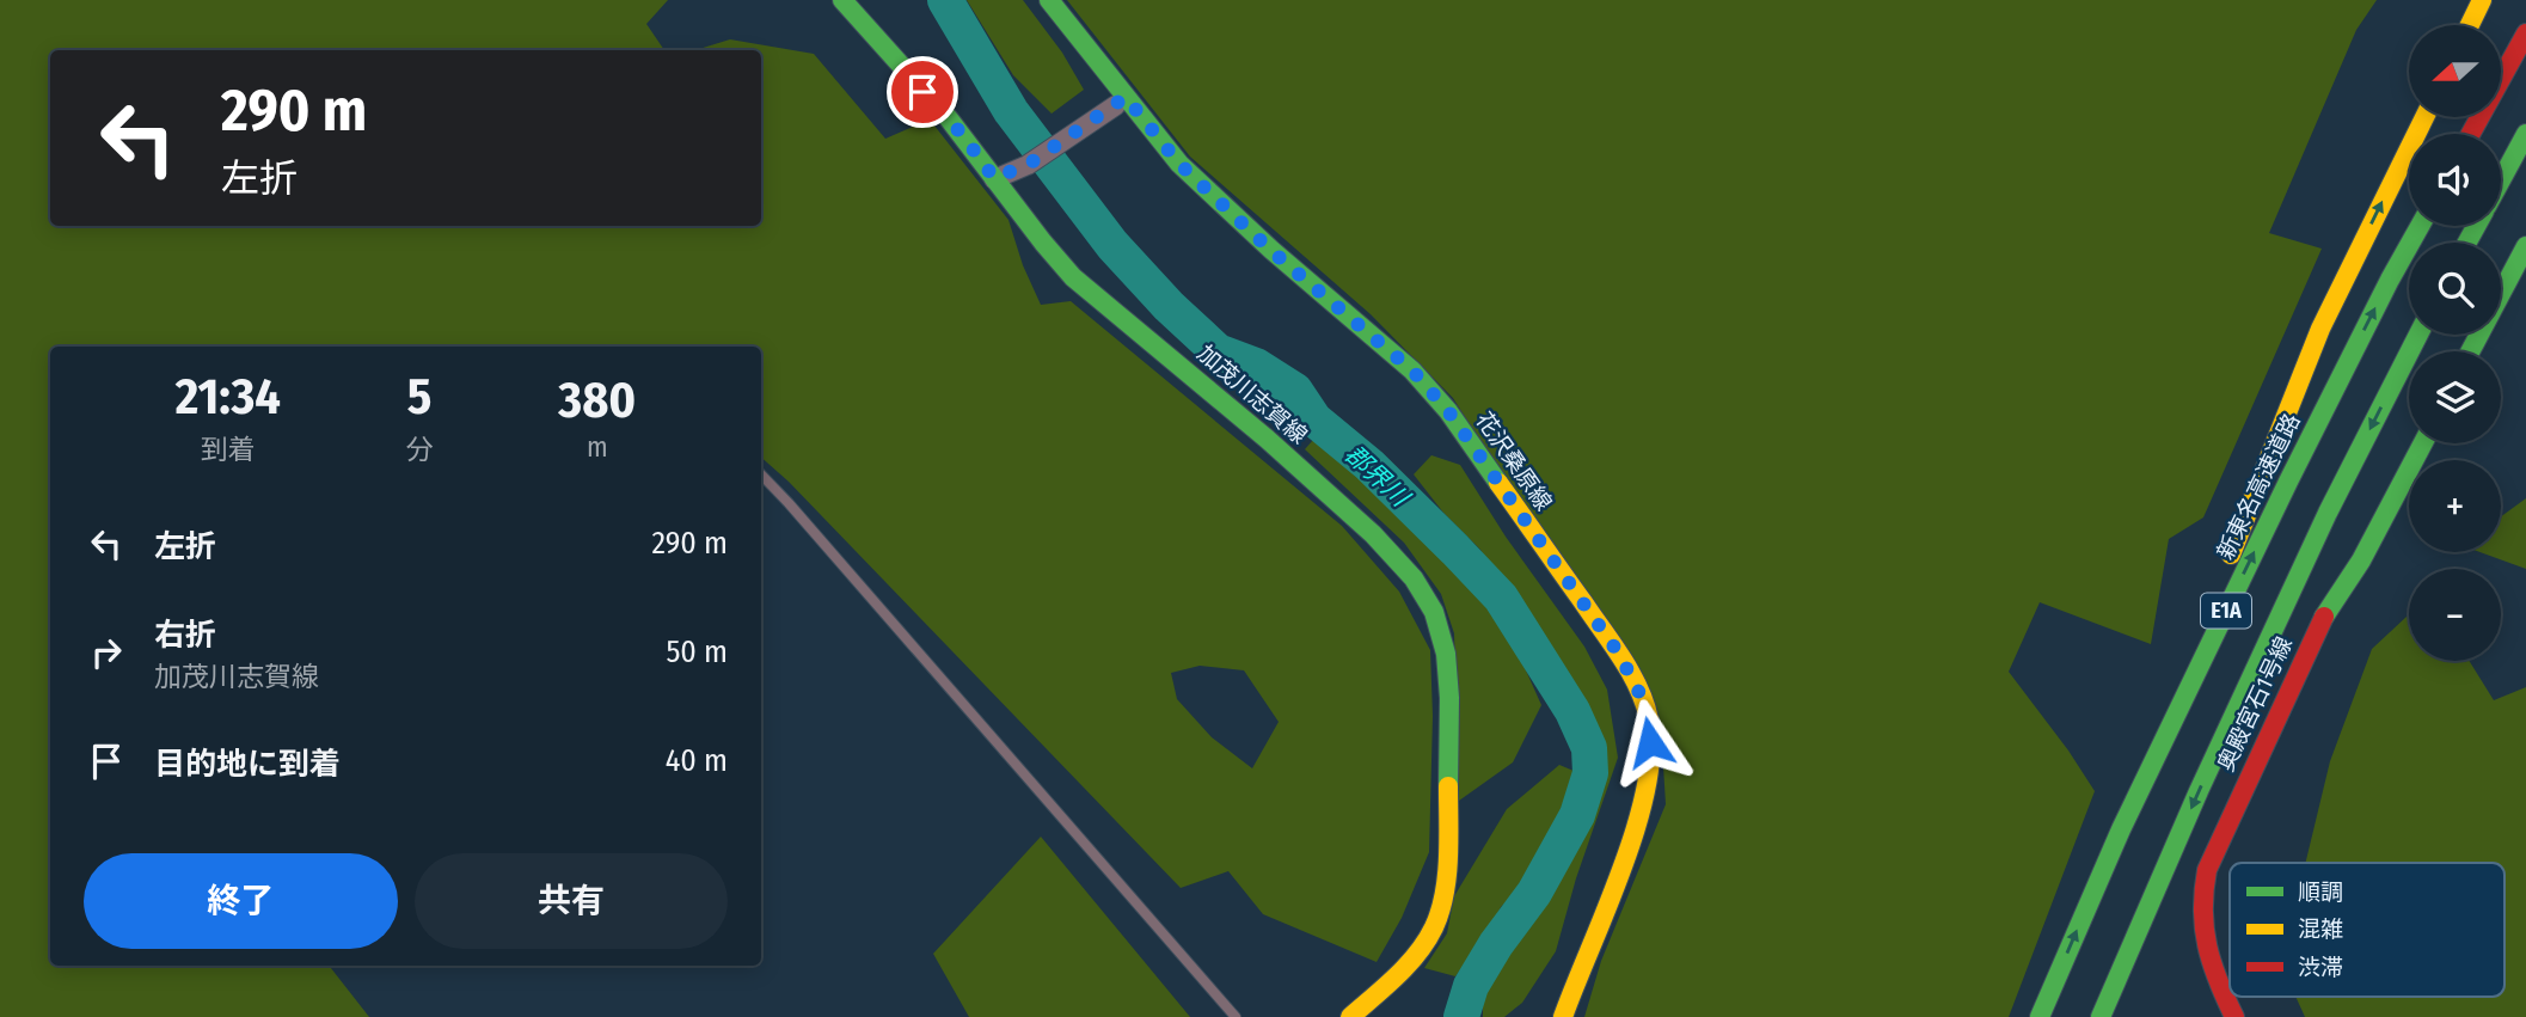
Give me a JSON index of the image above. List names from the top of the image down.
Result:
{
  "streets": {
    "main road": [
      "加茂川志賀線",
      "花沢桑原線",
      "新東名高速道路",
      "E1A",
      "奥殿宮石1号線"
    ]
  },
  "water": ["郡界川"],
  "legend": ["順調", "混雑", "渋滞"],
  "north": "left",
  "page": {
    "map_buttons": ["+", "−"],
    "turn": ["290 m", "左折"],
    "eta": [
      "21:34",
      "到着",
      "5",
      "分",
      "380",
      "m"
    ],
    "list": [
      {
        "name": "左折",
        "value": "290 m"
      },
      {
        "name": "右折",
        "note": "加茂川志賀線",
        "value": "50 m"
      },
      {
        "name": "目的地に到着",
        "value": "40 m"
      }
    ],
    "buttons": ["終了", "共有"]
  }
}
